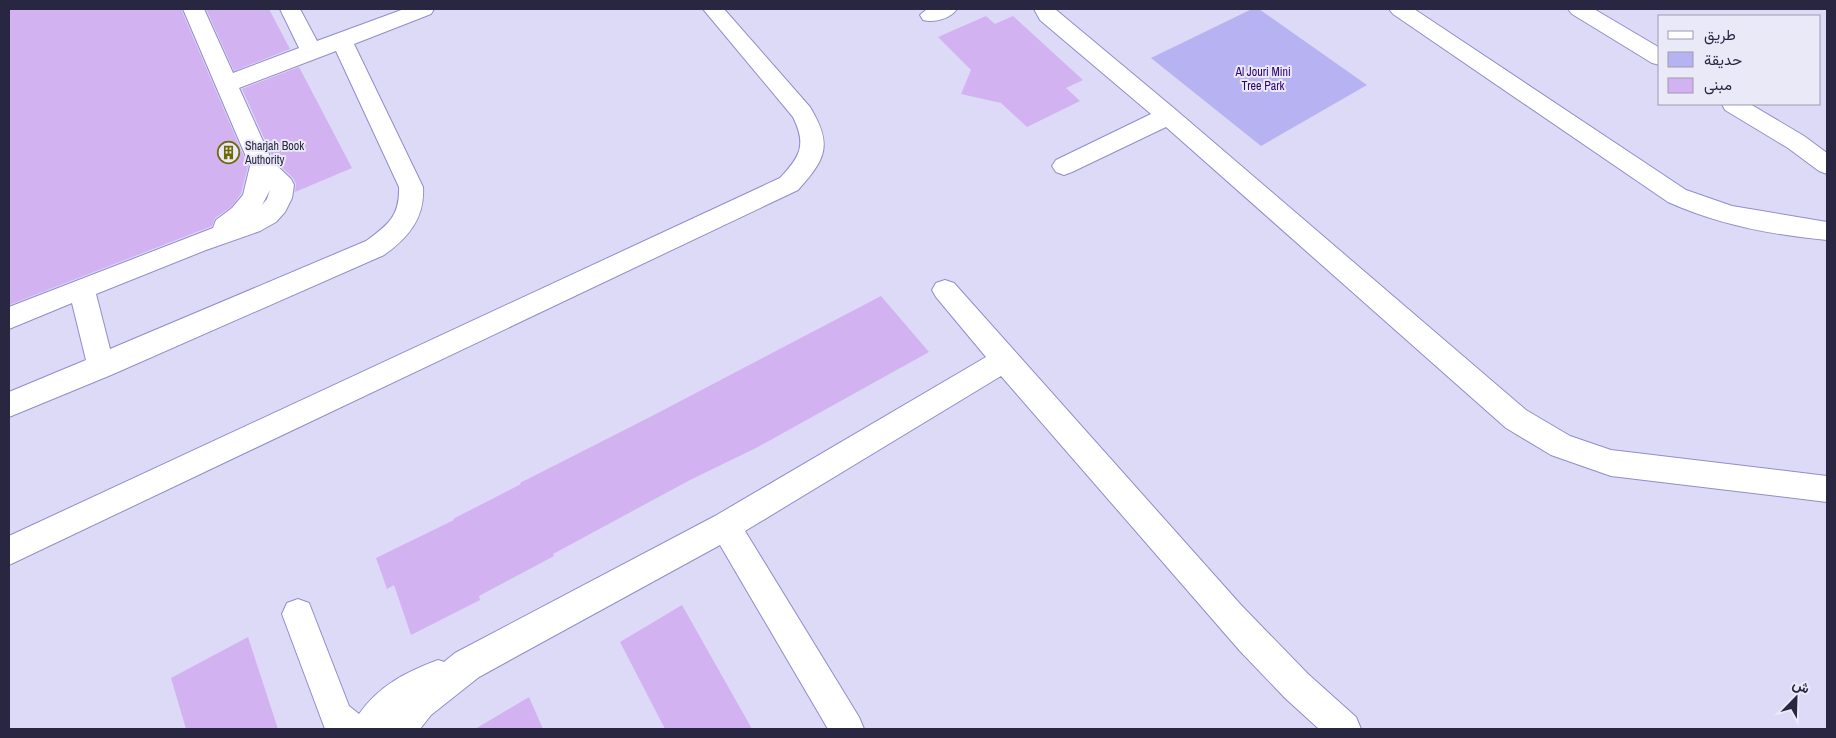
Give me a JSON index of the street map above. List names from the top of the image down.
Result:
{
  "parks": ["Al Jouri Mini Tree Park"],
  "places": {
    "building": ["Sharjah Book Authority"]
  },
  "legend": ["طريق", "حديقة", "مبنى"],
  "north": "top right"
}
